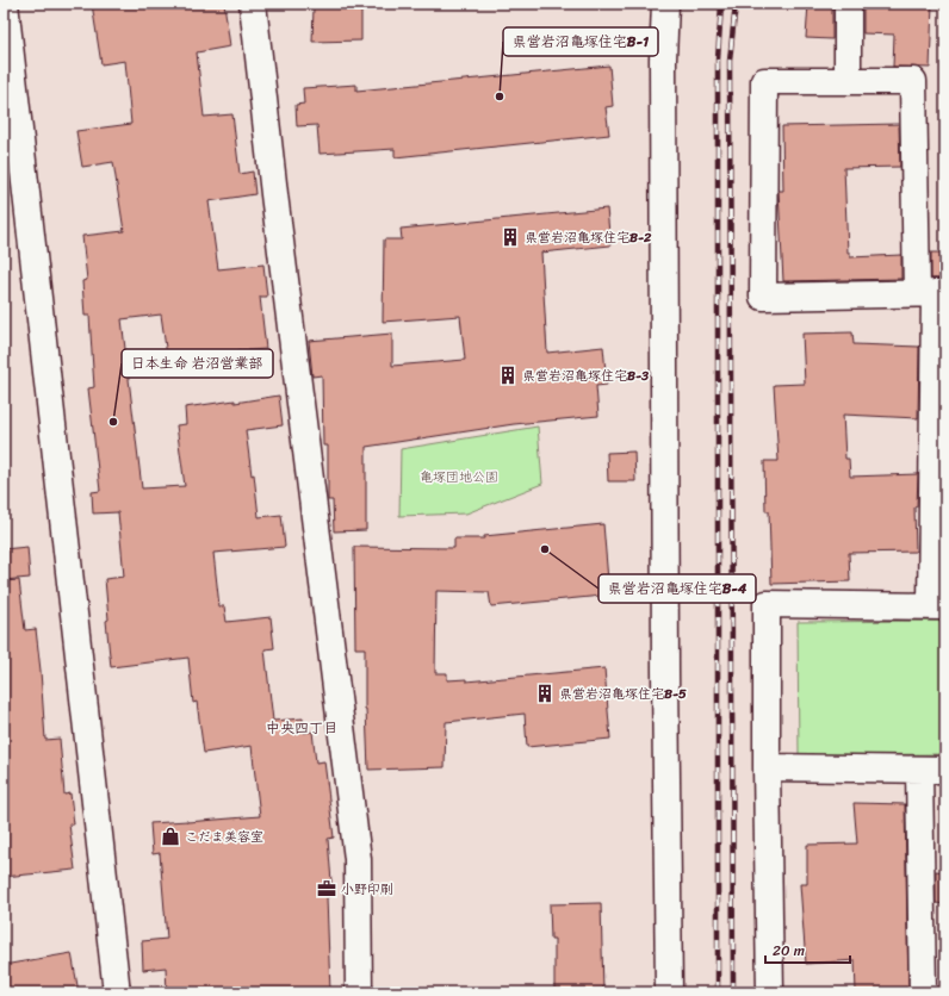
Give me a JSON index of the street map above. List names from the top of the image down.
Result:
{
  "districts": ["中央四丁目"],
  "parks": ["亀塚団地公園"],
  "places": {
    "other": ["県営岩沼亀塚住宅B-1", "日本生命 岩沼営業部", "県営岩沼亀塚住宅B-4"],
    "building": ["県営岩沼亀塚住宅B-2", "県営岩沼亀塚住宅B-3", "県営岩沼亀塚住宅B-5"],
    "shop": ["こだま美容室"],
    "office": ["小野印刷"]
  },
  "scale_bar": "20 m"
}
